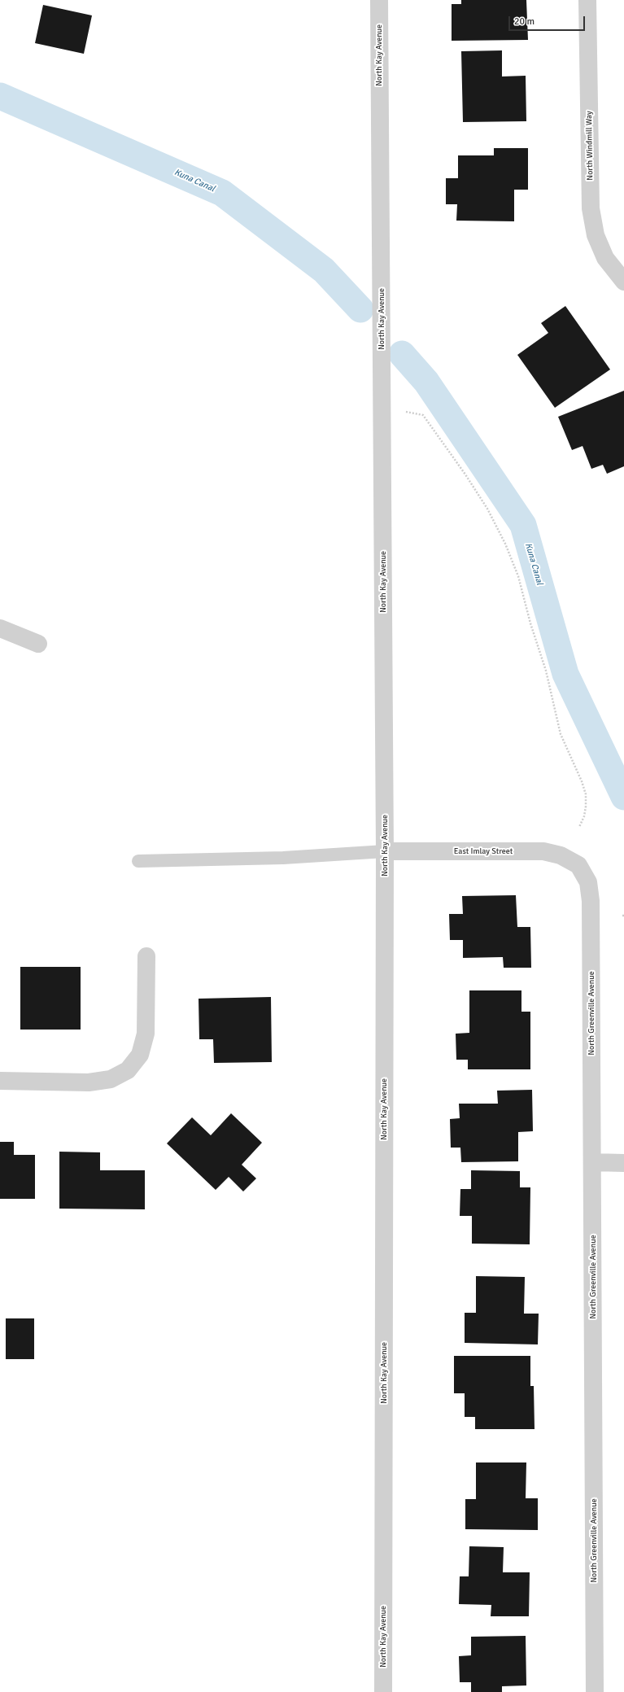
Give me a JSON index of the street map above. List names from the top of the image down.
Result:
{
  "streets": {
    "street": [
      "North Kay Avenue",
      "North Windmill Way",
      "East Imlay Street",
      "North Greenville Avenue"
    ]
  },
  "crossings": [
    ["North Kay Avenue", "East Imlay Street"],
    ["East Imlay Street", "North Greenville Avenue"]
  ],
  "water": ["Kuna Canal"],
  "scale_bar": "20 m"
}
